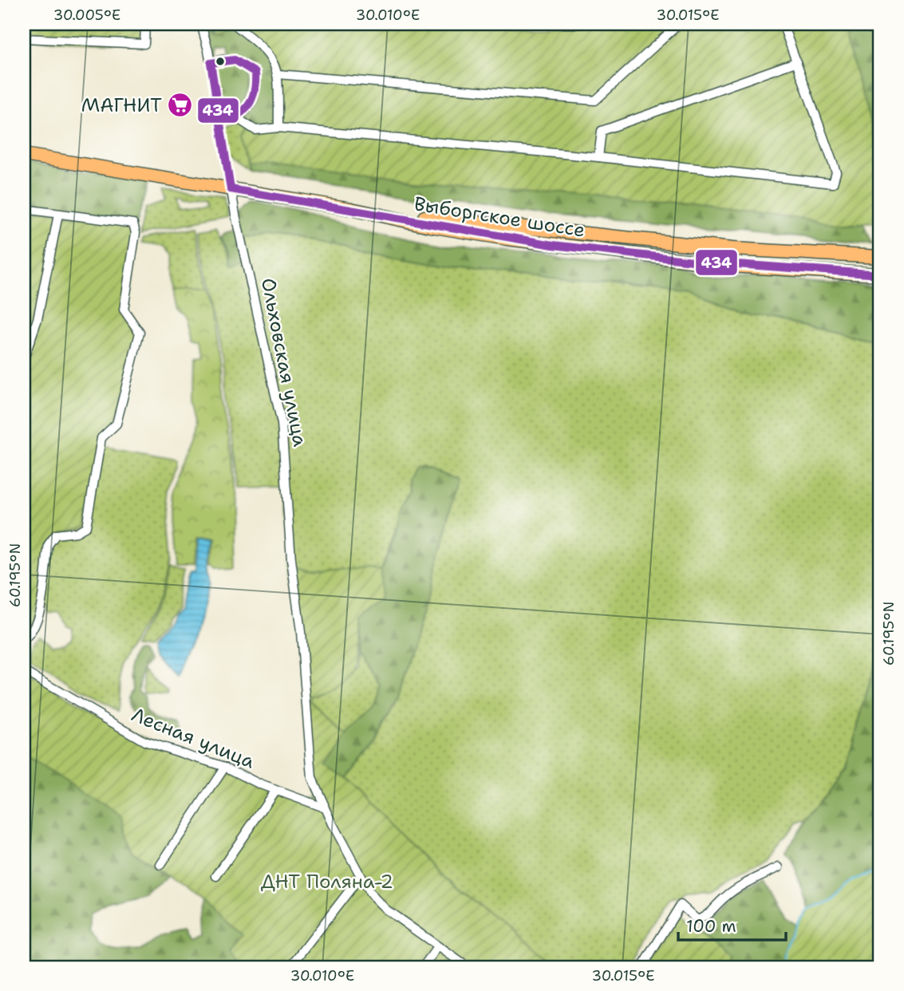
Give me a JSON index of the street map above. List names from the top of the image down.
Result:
{
  "streets": {
    "main road": ["Выборгское шоссе"],
    "street": ["Ольховская улица", "Лесная улица"]
  },
  "crossings": [
    ["Выборгское шоссе", "Ольховская улица"],
    ["Ольховская улица", "Лесная улица"]
  ],
  "parks": ["ДНТ Поляна-2"],
  "places": {
    "supermarket": ["МАГНИТ"]
  },
  "lines": ["transit line 434"],
  "scale_bar": "100 m",
  "coordinates": [
    "30.005°E",
    "30.010°E",
    "30.015°E",
    "60.195°N"
  ]
}
